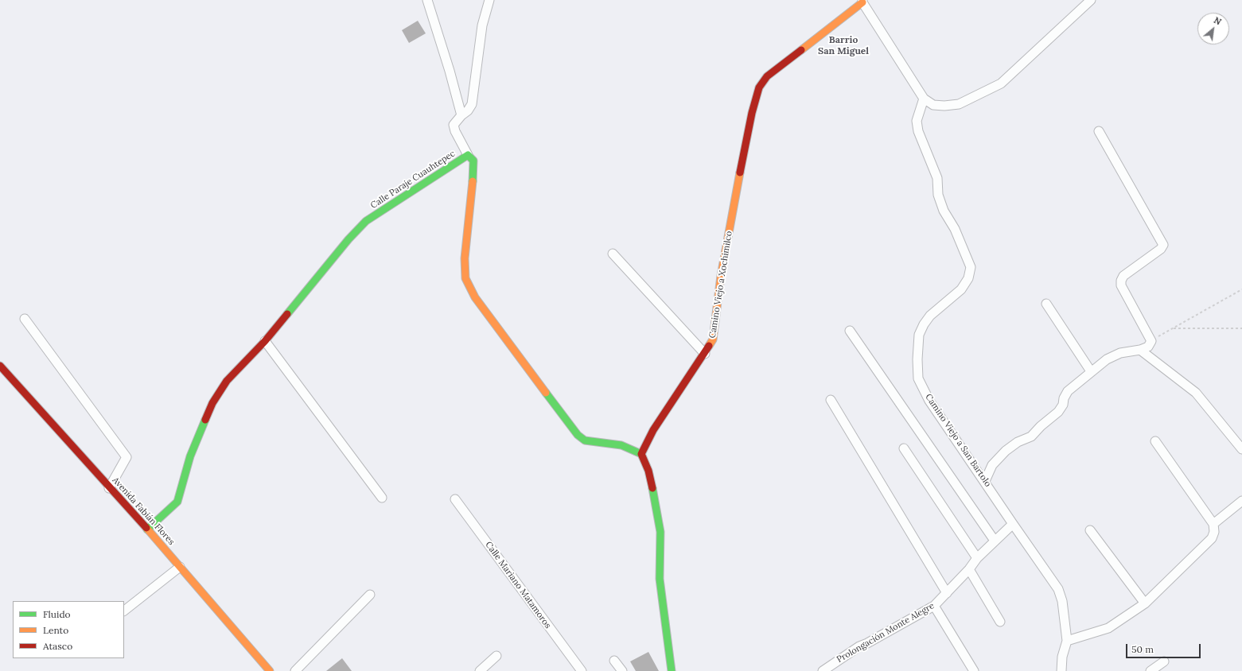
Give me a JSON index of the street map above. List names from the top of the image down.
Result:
{
  "streets": {
    "street": [
      "Calle Paraje Cuauhtepec",
      "Camino Viejo a Xochimilco",
      "Camino Viejo a San Bartolo",
      "Avenida Fabián Flores",
      "Calle Mariano Matamoros",
      "Prolongación Monte Alegre"
    ]
  },
  "crossings": [
    ["Calle Paraje Cuauhtepec", "Camino Viejo a Xochimilco"],
    ["Calle Paraje Cuauhtepec", "Avenida Fabián Flores"],
    ["Camino Viejo a San Bartolo", "Prolongación Monte Alegre"]
  ],
  "districts": ["Barrio San Miguel"],
  "legend": ["Fluido", "Lento", "Atasco"],
  "scale_bar": "50 m",
  "north": "top right"
}
